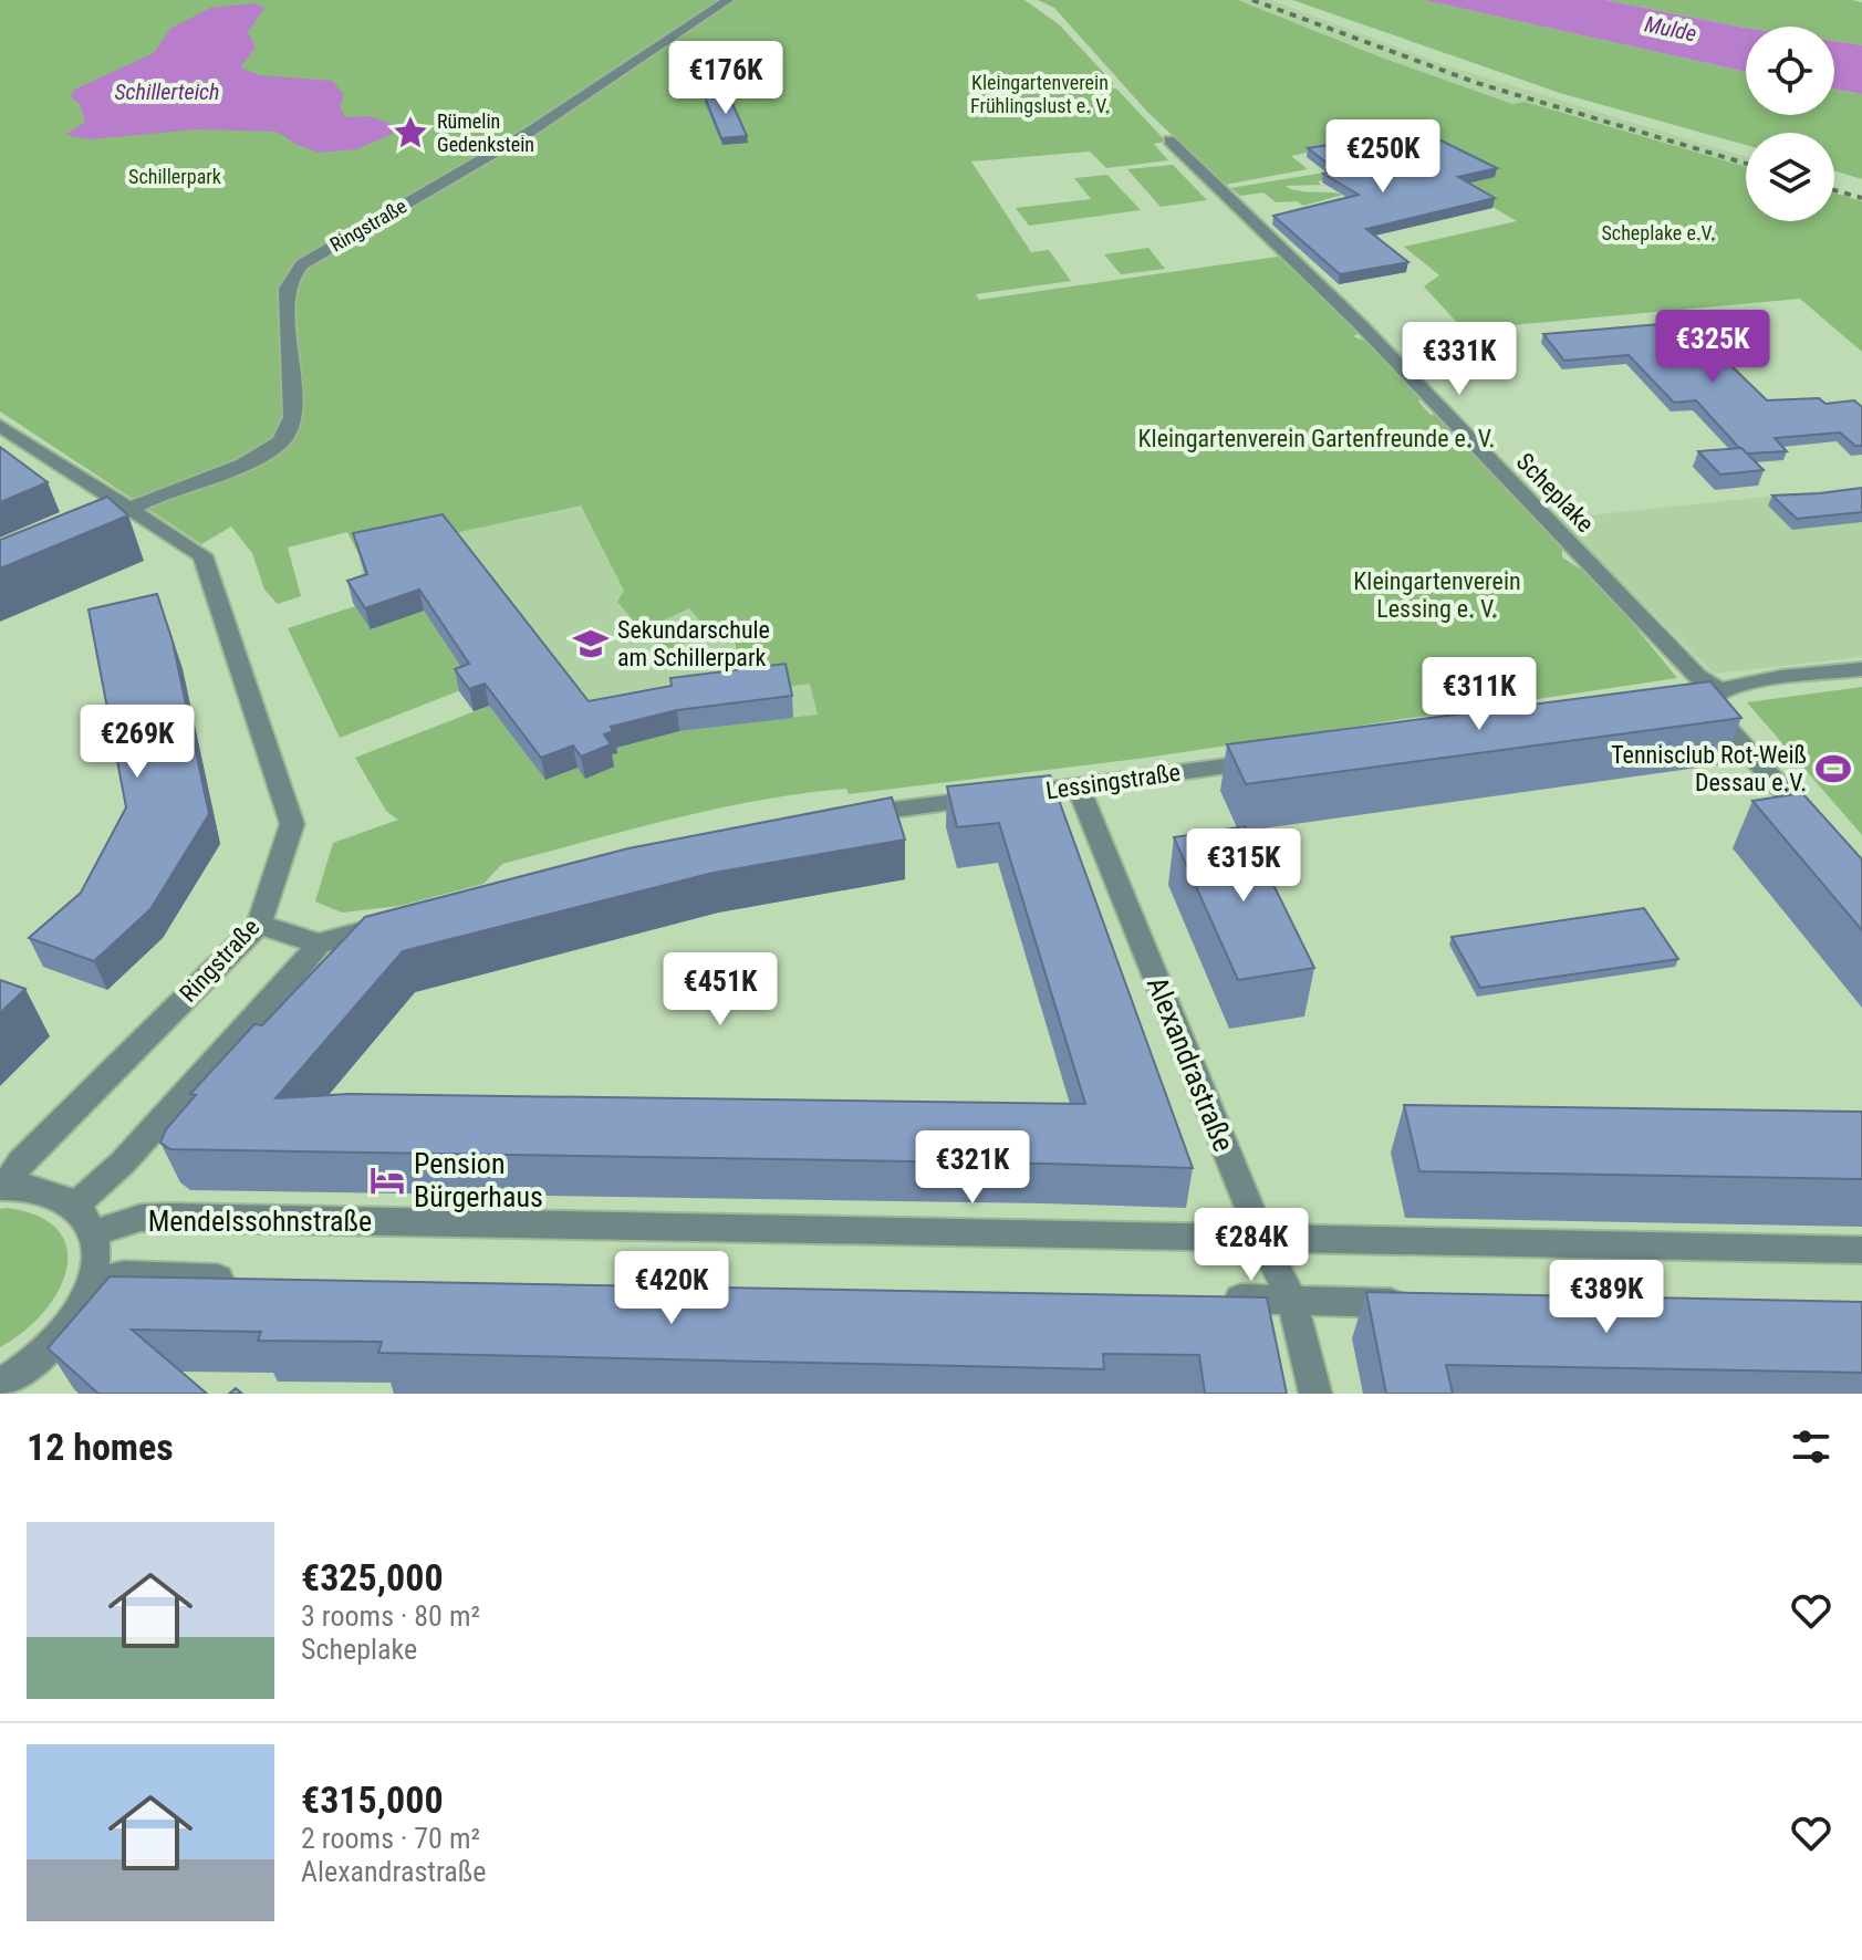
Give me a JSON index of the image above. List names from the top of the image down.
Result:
{
  "streets": {
    "street": [
      "Ringstraße",
      "Scheplake",
      "Lessingstraße",
      "Alexandrastraße",
      "Mendelssohnstraße"
    ]
  },
  "crossings": [
    ["Lessingstraße", "Alexandrastraße"],
    ["Alexandrastraße", "Mendelssohnstraße"]
  ],
  "water": ["Mulde", "Schillerteich"],
  "parks": [
    "Kleingartenverein Frühlingslust e. V.",
    "Schillerpark",
    "Scheplake e.V.",
    "Kleingartenverein Gartenfreunde e. V.",
    "Kleingartenverein Lessing e. V."
  ],
  "places": {
    "place": ["Rümelin Gedenkstein"],
    "school or university": ["Sekundarschule am Schillerpark"],
    "sports": ["Tennisclub Rot-Weiß Dessau e.V."],
    "hotel": ["Pension Bürgerhaus"]
  },
  "page": {
    "price": [
      "€176K",
      "€250K",
      "€325K",
      "€331K",
      "€311K",
      "€269K",
      "€315K",
      "€451K",
      "€321K",
      "€284K",
      "€420K",
      "€389K"
    ],
    "heading": "12 homes",
    "list": [
      {
        "name": "€325,000",
        "note": "3 rooms · 80 m² · Scheplake"
      },
      {
        "name": "€315,000",
        "note": "2 rooms · 70 m² · Alexandrastraße"
      }
    ]
  }
}
